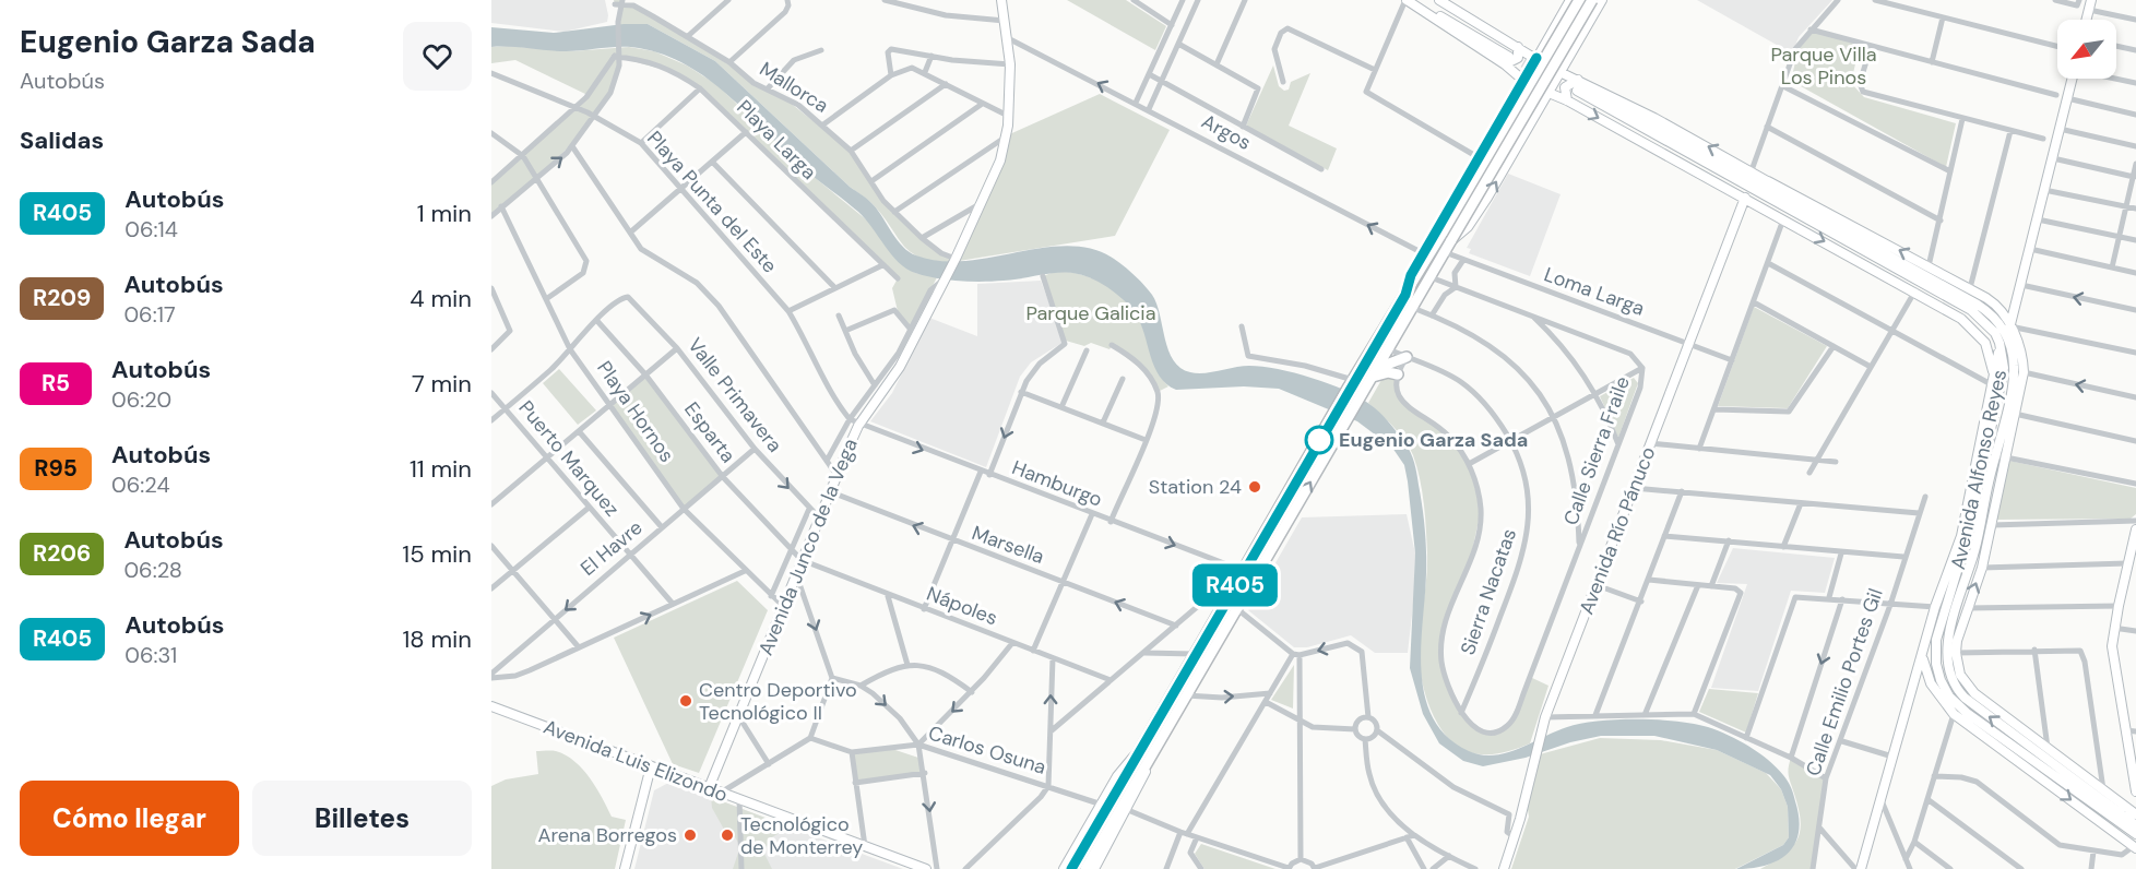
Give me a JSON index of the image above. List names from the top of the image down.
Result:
{
  "streets": {
    "street": [
      "Mallorca",
      "Argos",
      "Playa Larga",
      "Playa Punta del Este",
      "Loma Larga",
      "Valle Primavera",
      "Playa Hornos",
      "Esparta",
      "Calle Sierra Fraile",
      "Puerto Marquez",
      "Avenida Alfonso Reyes",
      "Hamburgo",
      "Avenida Río Pánuco",
      "Marsella",
      "Avenida Junco de la Vega",
      "El Havre",
      "Sierra Nacatas",
      "Nápoles",
      "Calle Emilio Portes Gil",
      "Carlos Osuna",
      "Avenida Luis Elizondo"
    ]
  },
  "crossings": [
    ["Mallorca", "Avenida Junco de la Vega"],
    ["Argos", "Avenida Junco de la Vega"],
    ["Playa Punta del Este", "Hamburgo"],
    ["Playa Punta del Este", "Avenida Junco de la Vega"],
    ["Loma Larga", "Avenida Río Pánuco"],
    ["Valle Primavera", "Esparta"],
    ["Valle Primavera", "Avenida Junco de la Vega"],
    ["Valle Primavera", "El Havre"],
    ["Playa Hornos", "Avenida Junco de la Vega"],
    ["Playa Hornos", "El Havre"],
    ["Esparta", "Avenida Junco de la Vega"],
    ["Esparta", "El Havre"],
    ["Esparta", "Nápoles"],
    ["Calle Sierra Fraile", "Sierra Nacatas"],
    ["Puerto Marquez", "El Havre"],
    ["Hamburgo", "Avenida Junco de la Vega"],
    ["Marsella", "Avenida Junco de la Vega"],
    ["Avenida Junco de la Vega", "Nápoles"],
    ["Avenida Junco de la Vega", "Avenida Luis Elizondo"]
  ],
  "one_way": ["Hamburgo", "Marsella"],
  "parks": ["Parque Villa Los Pinos", "Parque Galicia"],
  "places": [
    "Eugenio Garza Sada",
    "Station 24",
    "Centro Deportivo Tecnológico II",
    "Arena Borregos",
    "Tecnológico de Monterrey"
  ],
  "lines": ["bus line R405"],
  "north": "bottom left",
  "page": {
    "heading": [
      ["Eugenio Garza Sada", "Autobús"],
      "Salidas"
    ],
    "on_map": "R405",
    "list": [
      {
        "mark": "R405",
        "name": "Autobús",
        "note": "06:14",
        "value": "1 min"
      },
      {
        "mark": "R209",
        "name": "Autobús",
        "note": "06:17",
        "value": "4 min"
      },
      {
        "mark": "R5",
        "name": "Autobús",
        "note": "06:20",
        "value": "7 min"
      },
      {
        "mark": "R95",
        "name": "Autobús",
        "note": "06:24",
        "value": "11 min"
      },
      {
        "mark": "R206",
        "name": "Autobús",
        "note": "06:28",
        "value": "15 min"
      },
      {
        "mark": "R405",
        "name": "Autobús",
        "note": "06:31",
        "value": "18 min"
      }
    ],
    "buttons": ["Cómo llegar", "Billetes"]
  }
}
